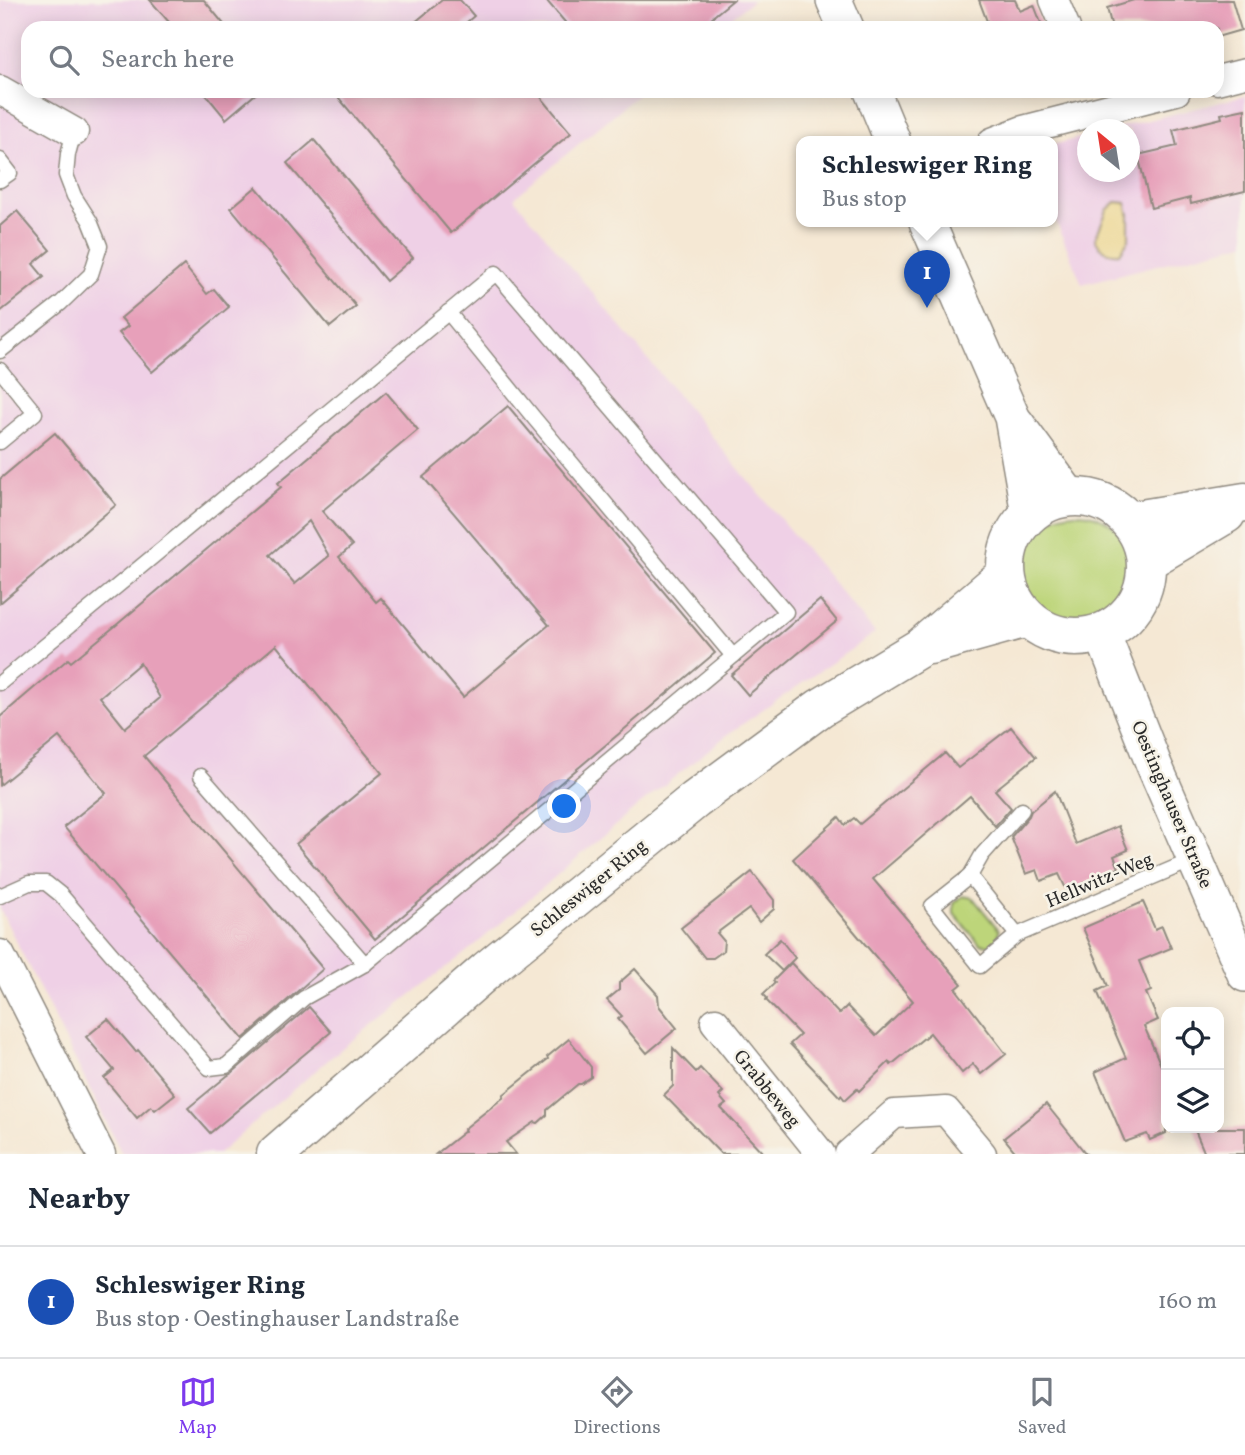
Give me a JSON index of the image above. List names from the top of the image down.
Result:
{
  "streets": {
    "main road": ["Schleswiger Ring"],
    "street": ["Oestinghauser Straße", "Grabbeweg"],
    "lane": ["Hellwitz-Weg"]
  },
  "crossings": [
    ["Oestinghauser Straße", "Hellwitz-Weg"],
    ["Oestinghauser Straße", "Schleswiger Ring"]
  ],
  "north": "top left",
  "page": {
    "search": "Search here",
    "popup": ["Schleswiger Ring", "Bus stop"],
    "pins": "1",
    "heading": "Nearby",
    "list": [
      {
        "mark": "1",
        "name": "Schleswiger Ring",
        "note": "Bus stop · Oestinghauser Landstraße",
        "value": "160 m"
      }
    ],
    "nav": ["Map", "Directions", "Saved"]
  }
}
